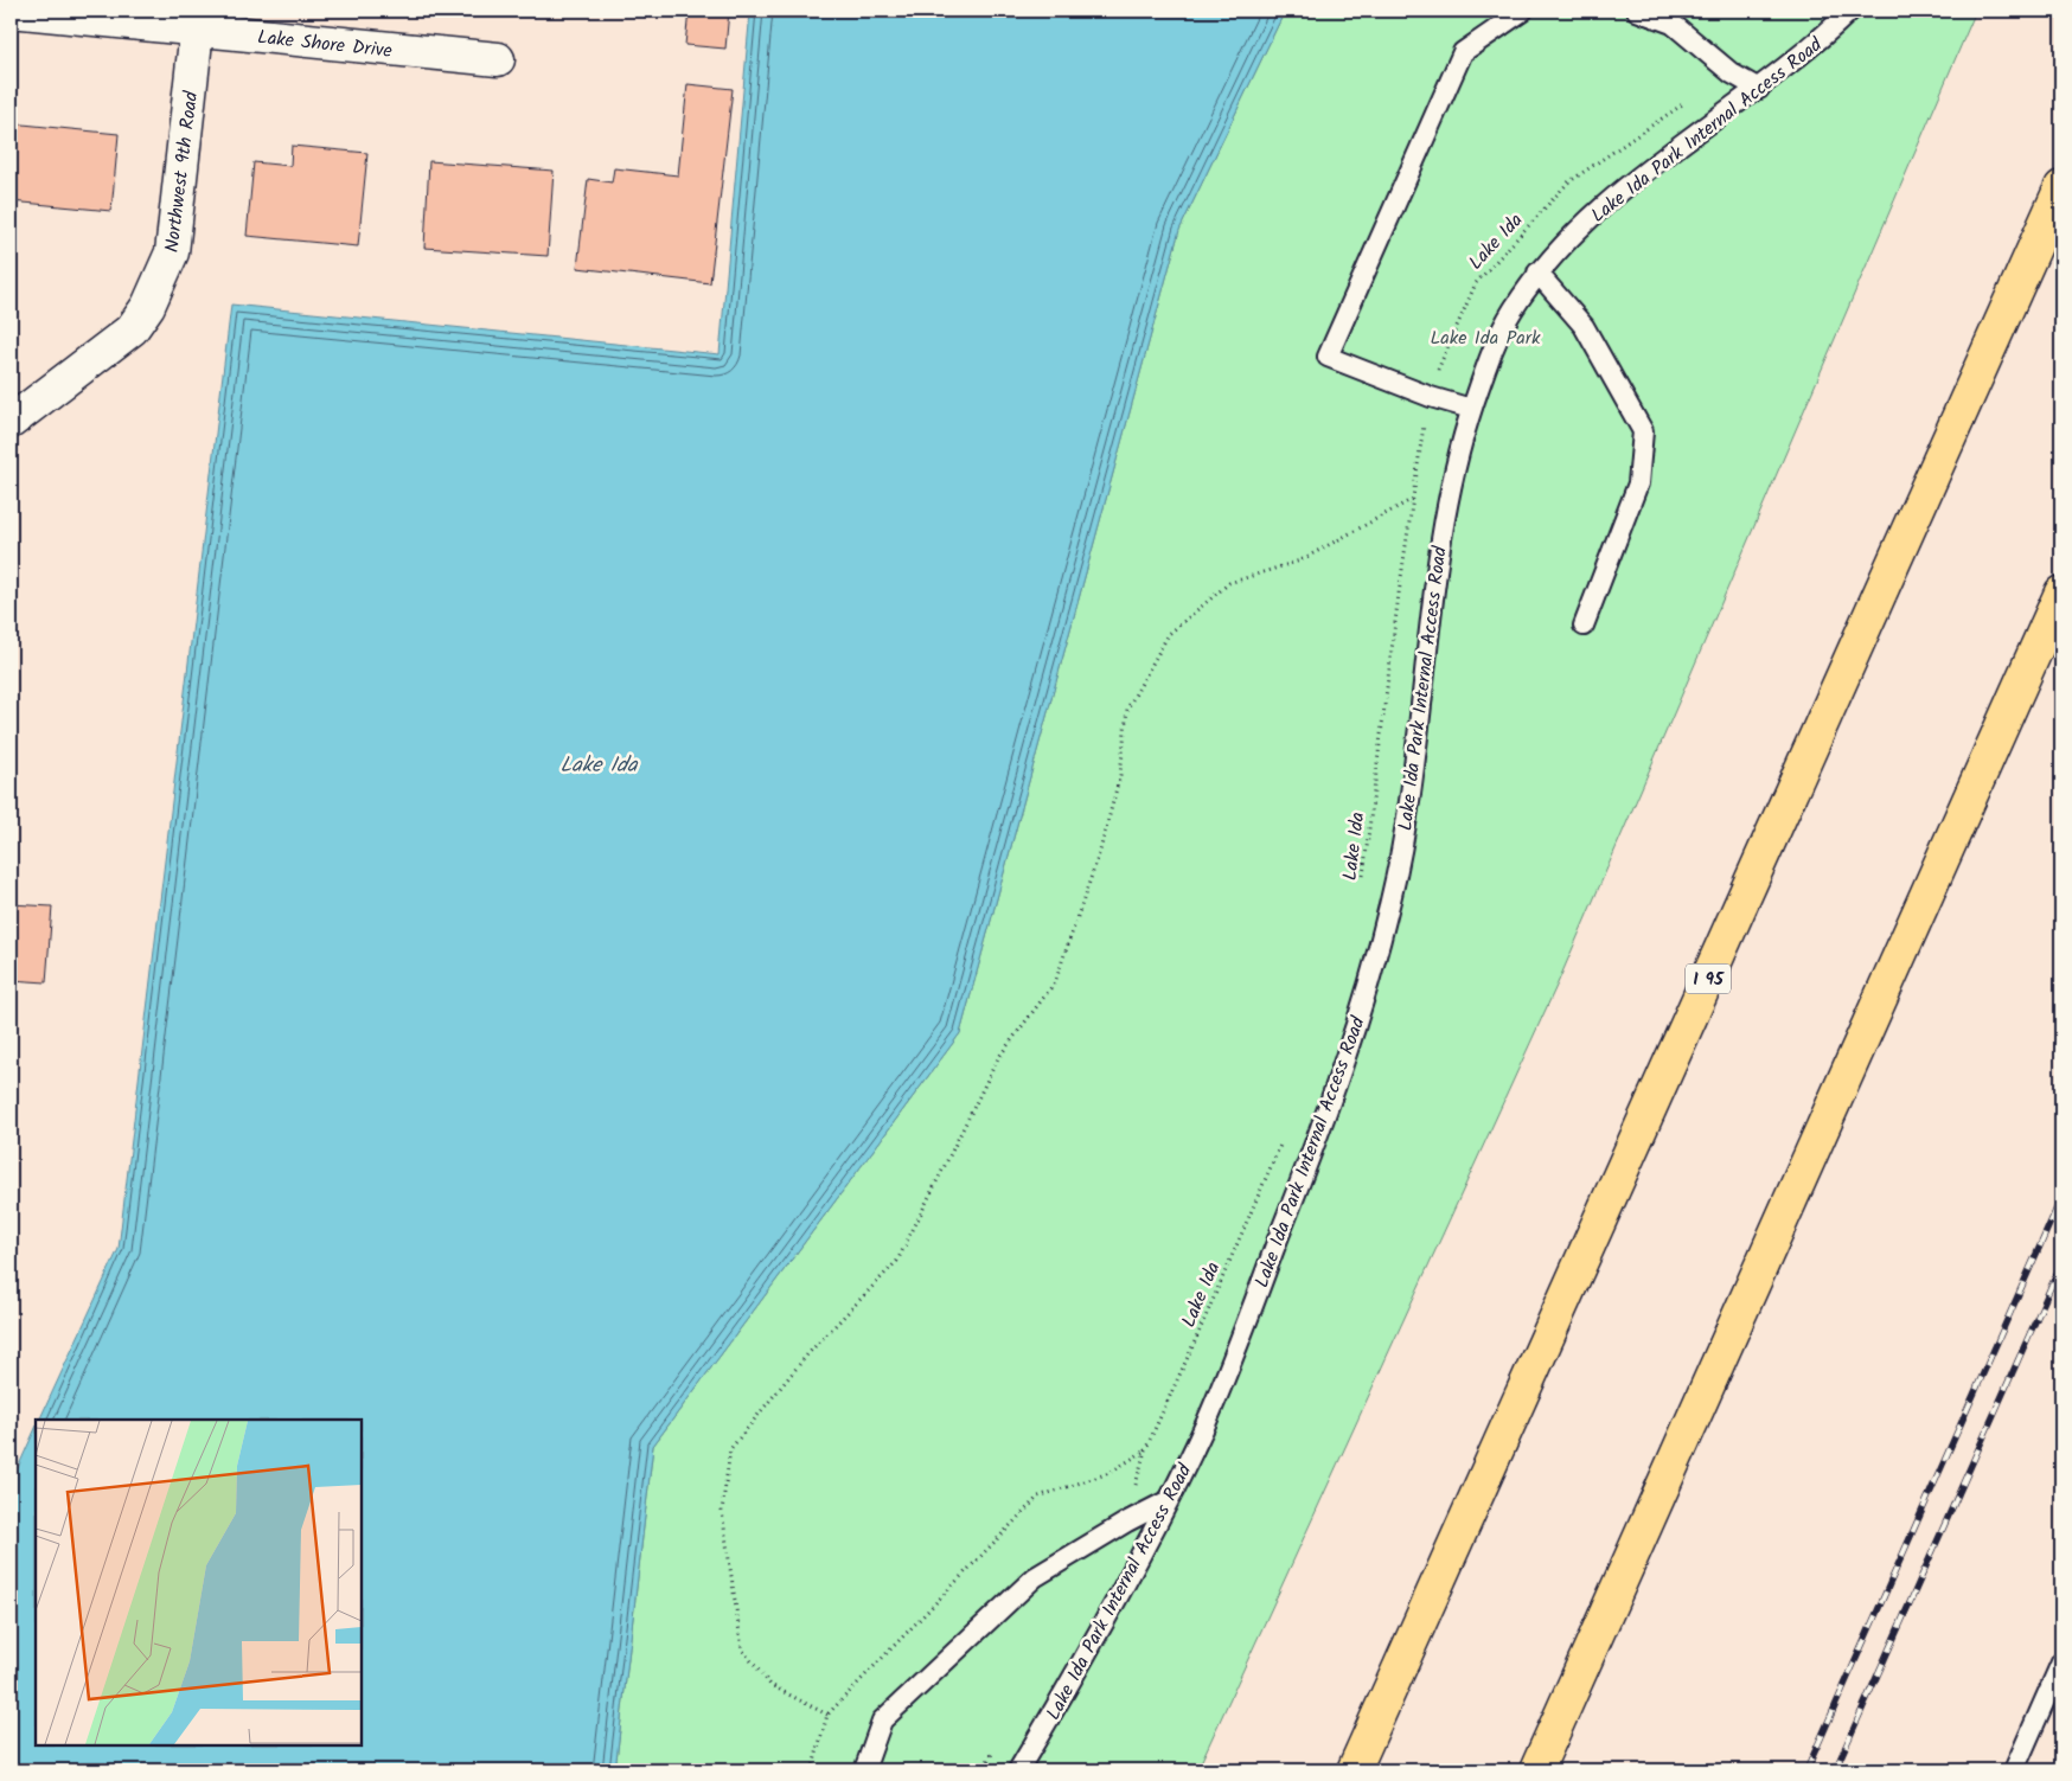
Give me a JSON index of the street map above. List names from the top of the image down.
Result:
{
  "streets": {
    "highway": ["I 95"],
    "street": ["Lake Shore Drive", "Northwest 9th Road"],
    "lane": ["Lake Ida Park Internal Access Road"],
    "path": ["Lake Ida"]
  },
  "crossings": [
    ["Lake Shore Drive", "Northwest 9th Road"]
  ],
  "water": ["Lake Ida"],
  "parks": ["Lake Ida Park"]
}
